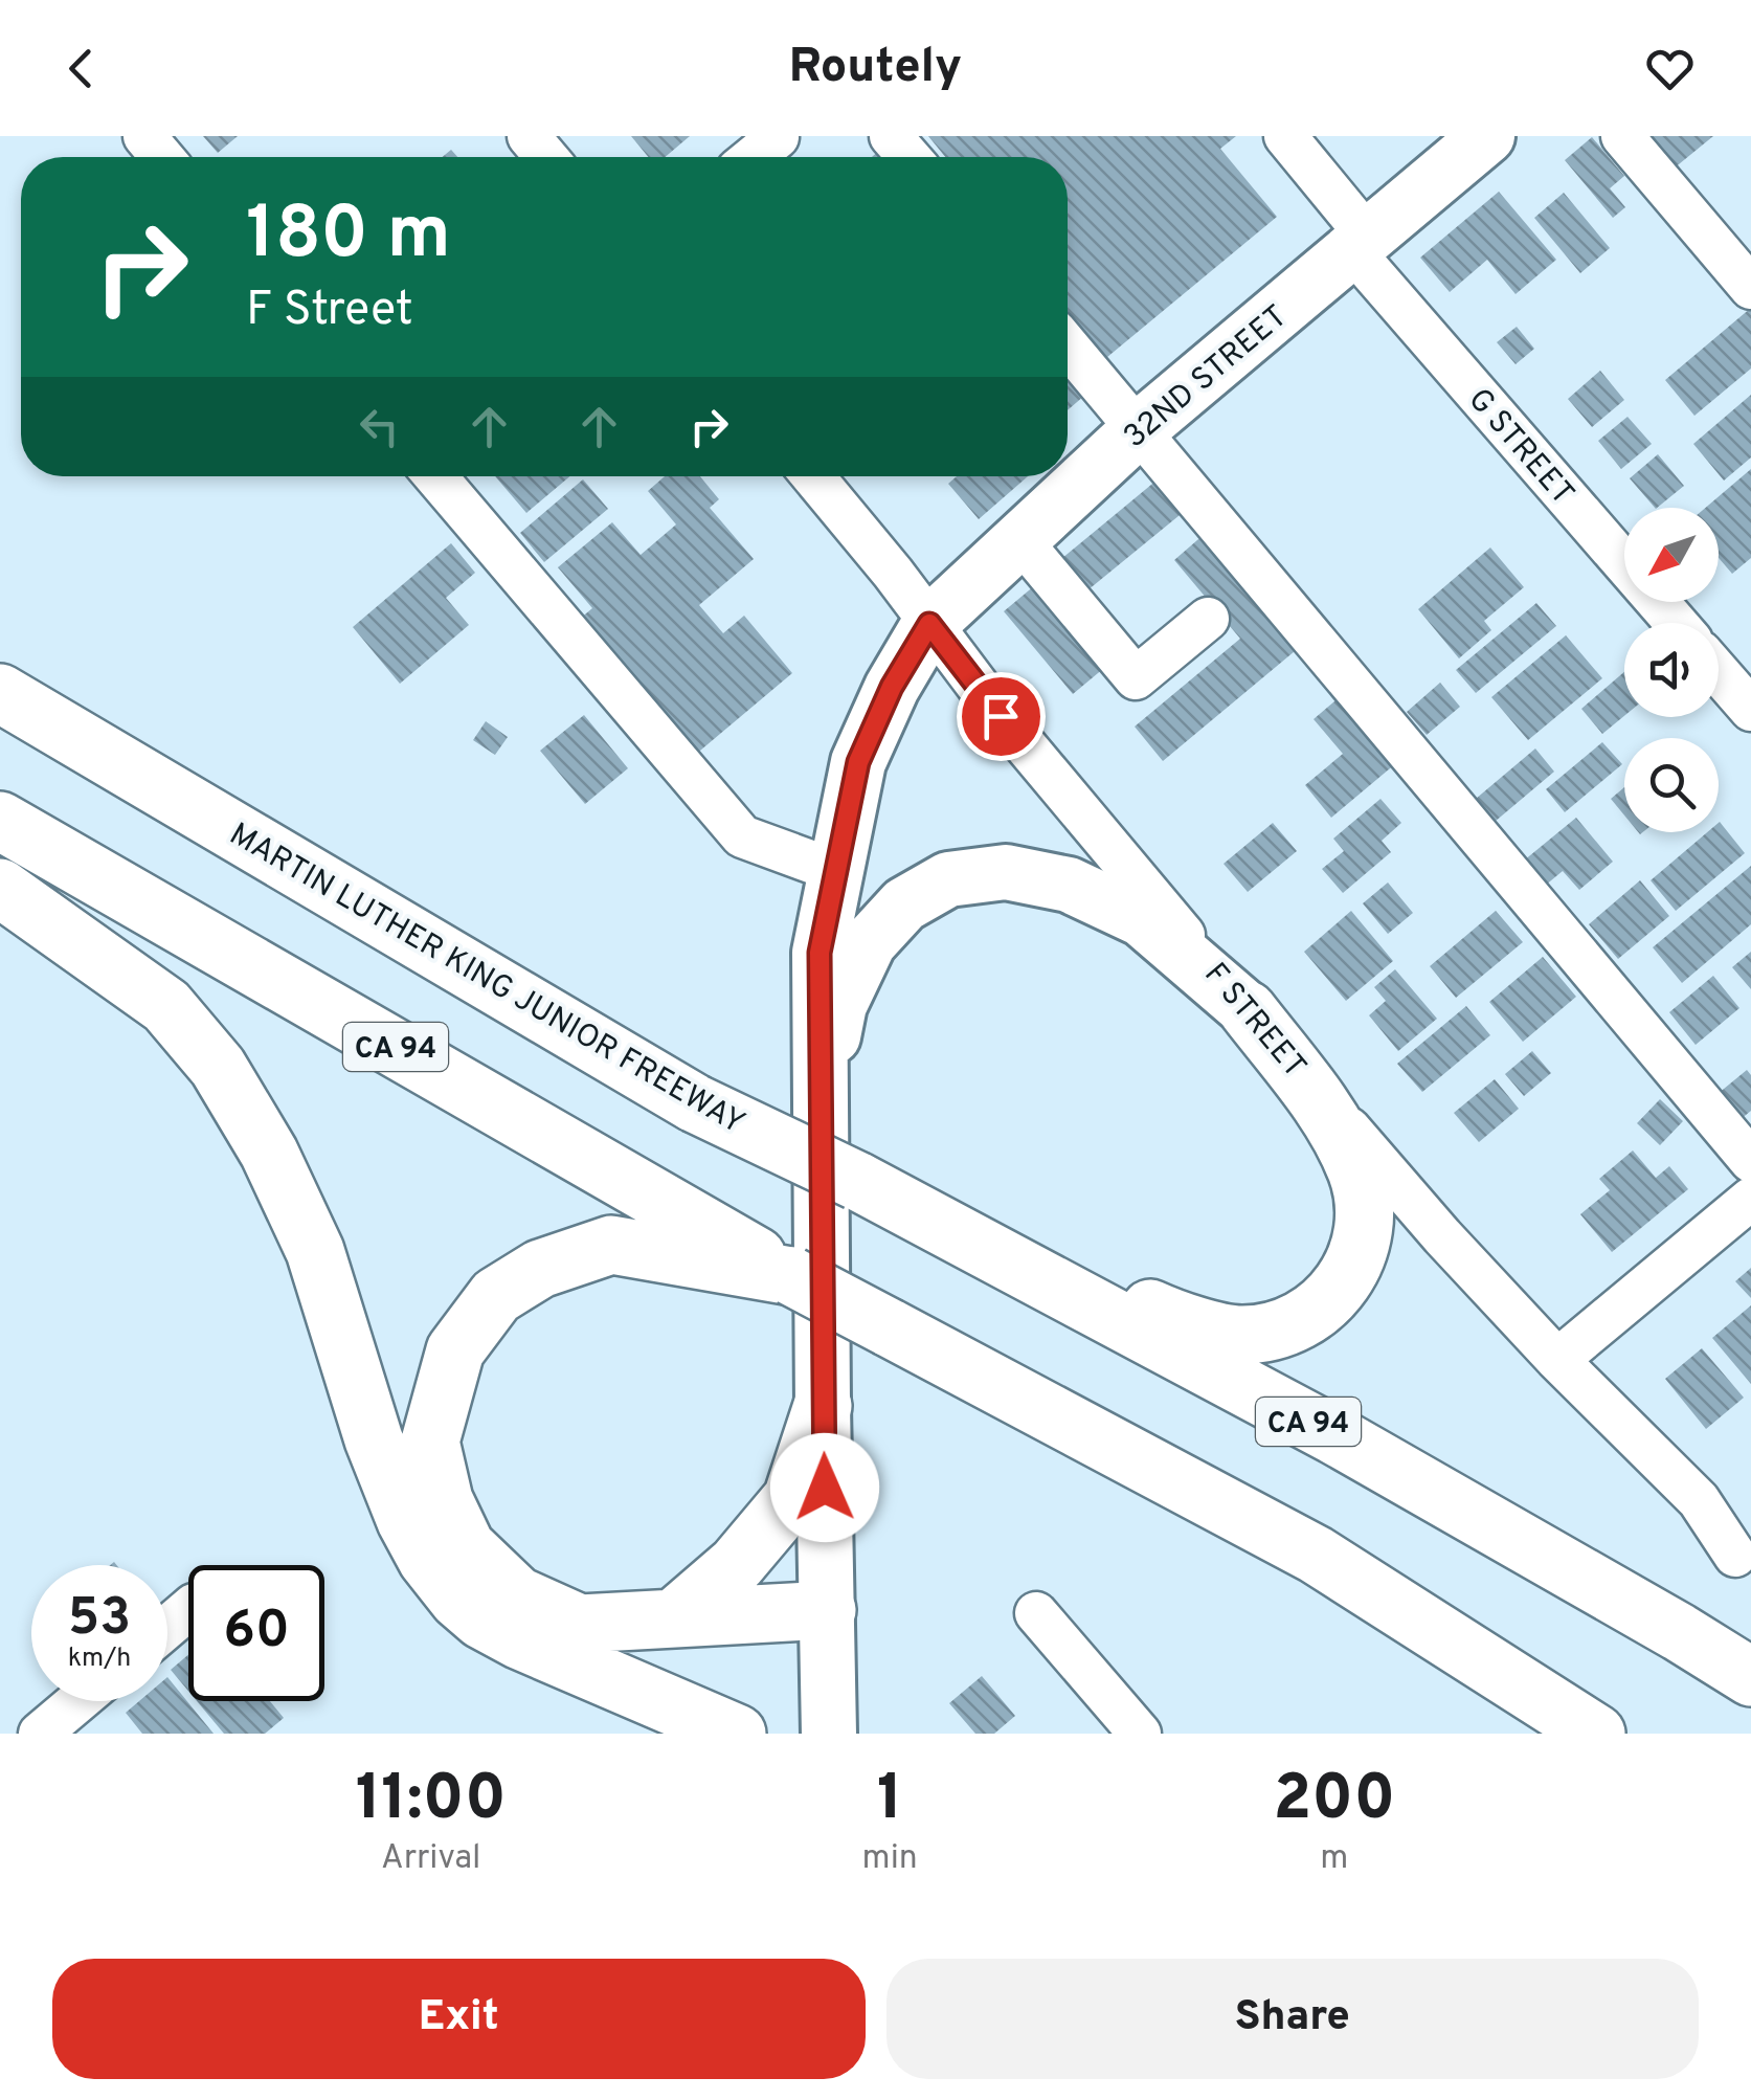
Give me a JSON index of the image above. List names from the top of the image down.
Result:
{
  "streets": {
    "highway": ["MARTIN LUTHER KING JUNIOR FREEWAY", "CA 94"],
    "main road": ["32ND STREET"],
    "street": ["G STREET", "F STREET"]
  },
  "crossings": [
    ["32ND STREET", "G STREET"],
    ["32ND STREET", "F STREET"]
  ],
  "north": "bottom left",
  "page": {
    "header": "Routely",
    "turn": ["180 m", "F Street"],
    "speed": "53 km/h",
    "limit": "60",
    "eta": [
      "11:00",
      "Arrival",
      "1",
      "min",
      "200",
      "m"
    ],
    "buttons": ["Exit", "Share"]
  }
}
